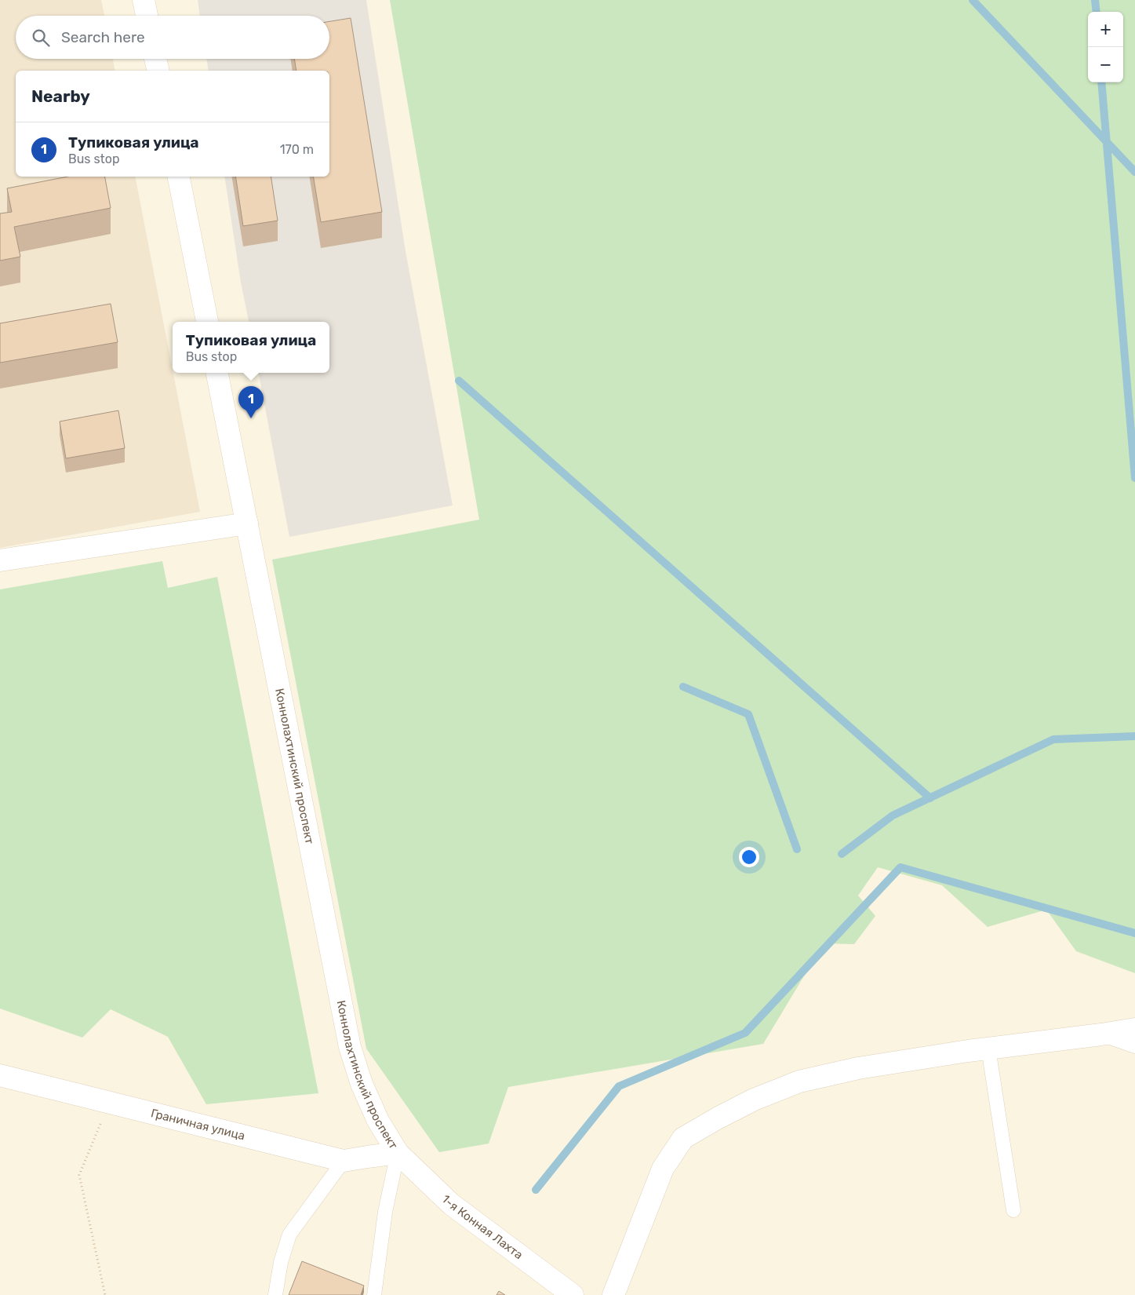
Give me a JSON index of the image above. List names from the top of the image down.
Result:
{
  "streets": {
    "street": ["Коннолахтинский проспект", "Граничная улица", "1-я Конная Лахта"]
  },
  "crossings": [
    ["Коннолахтинский проспект", "Граничная улица"],
    ["Коннолахтинский проспект", "1-я Конная Лахта"],
    ["Граничная улица", "1-я Конная Лахта"]
  ],
  "page": {
    "map_buttons": ["+", "−"],
    "search": "Search here",
    "heading": "Nearby",
    "list": [
      {
        "mark": "1",
        "name": "Тупиковая улица",
        "note": "Bus stop",
        "value": "170 m"
      }
    ],
    "popup": ["Тупиковая улица", "Bus stop"],
    "pins": "1"
  }
}
